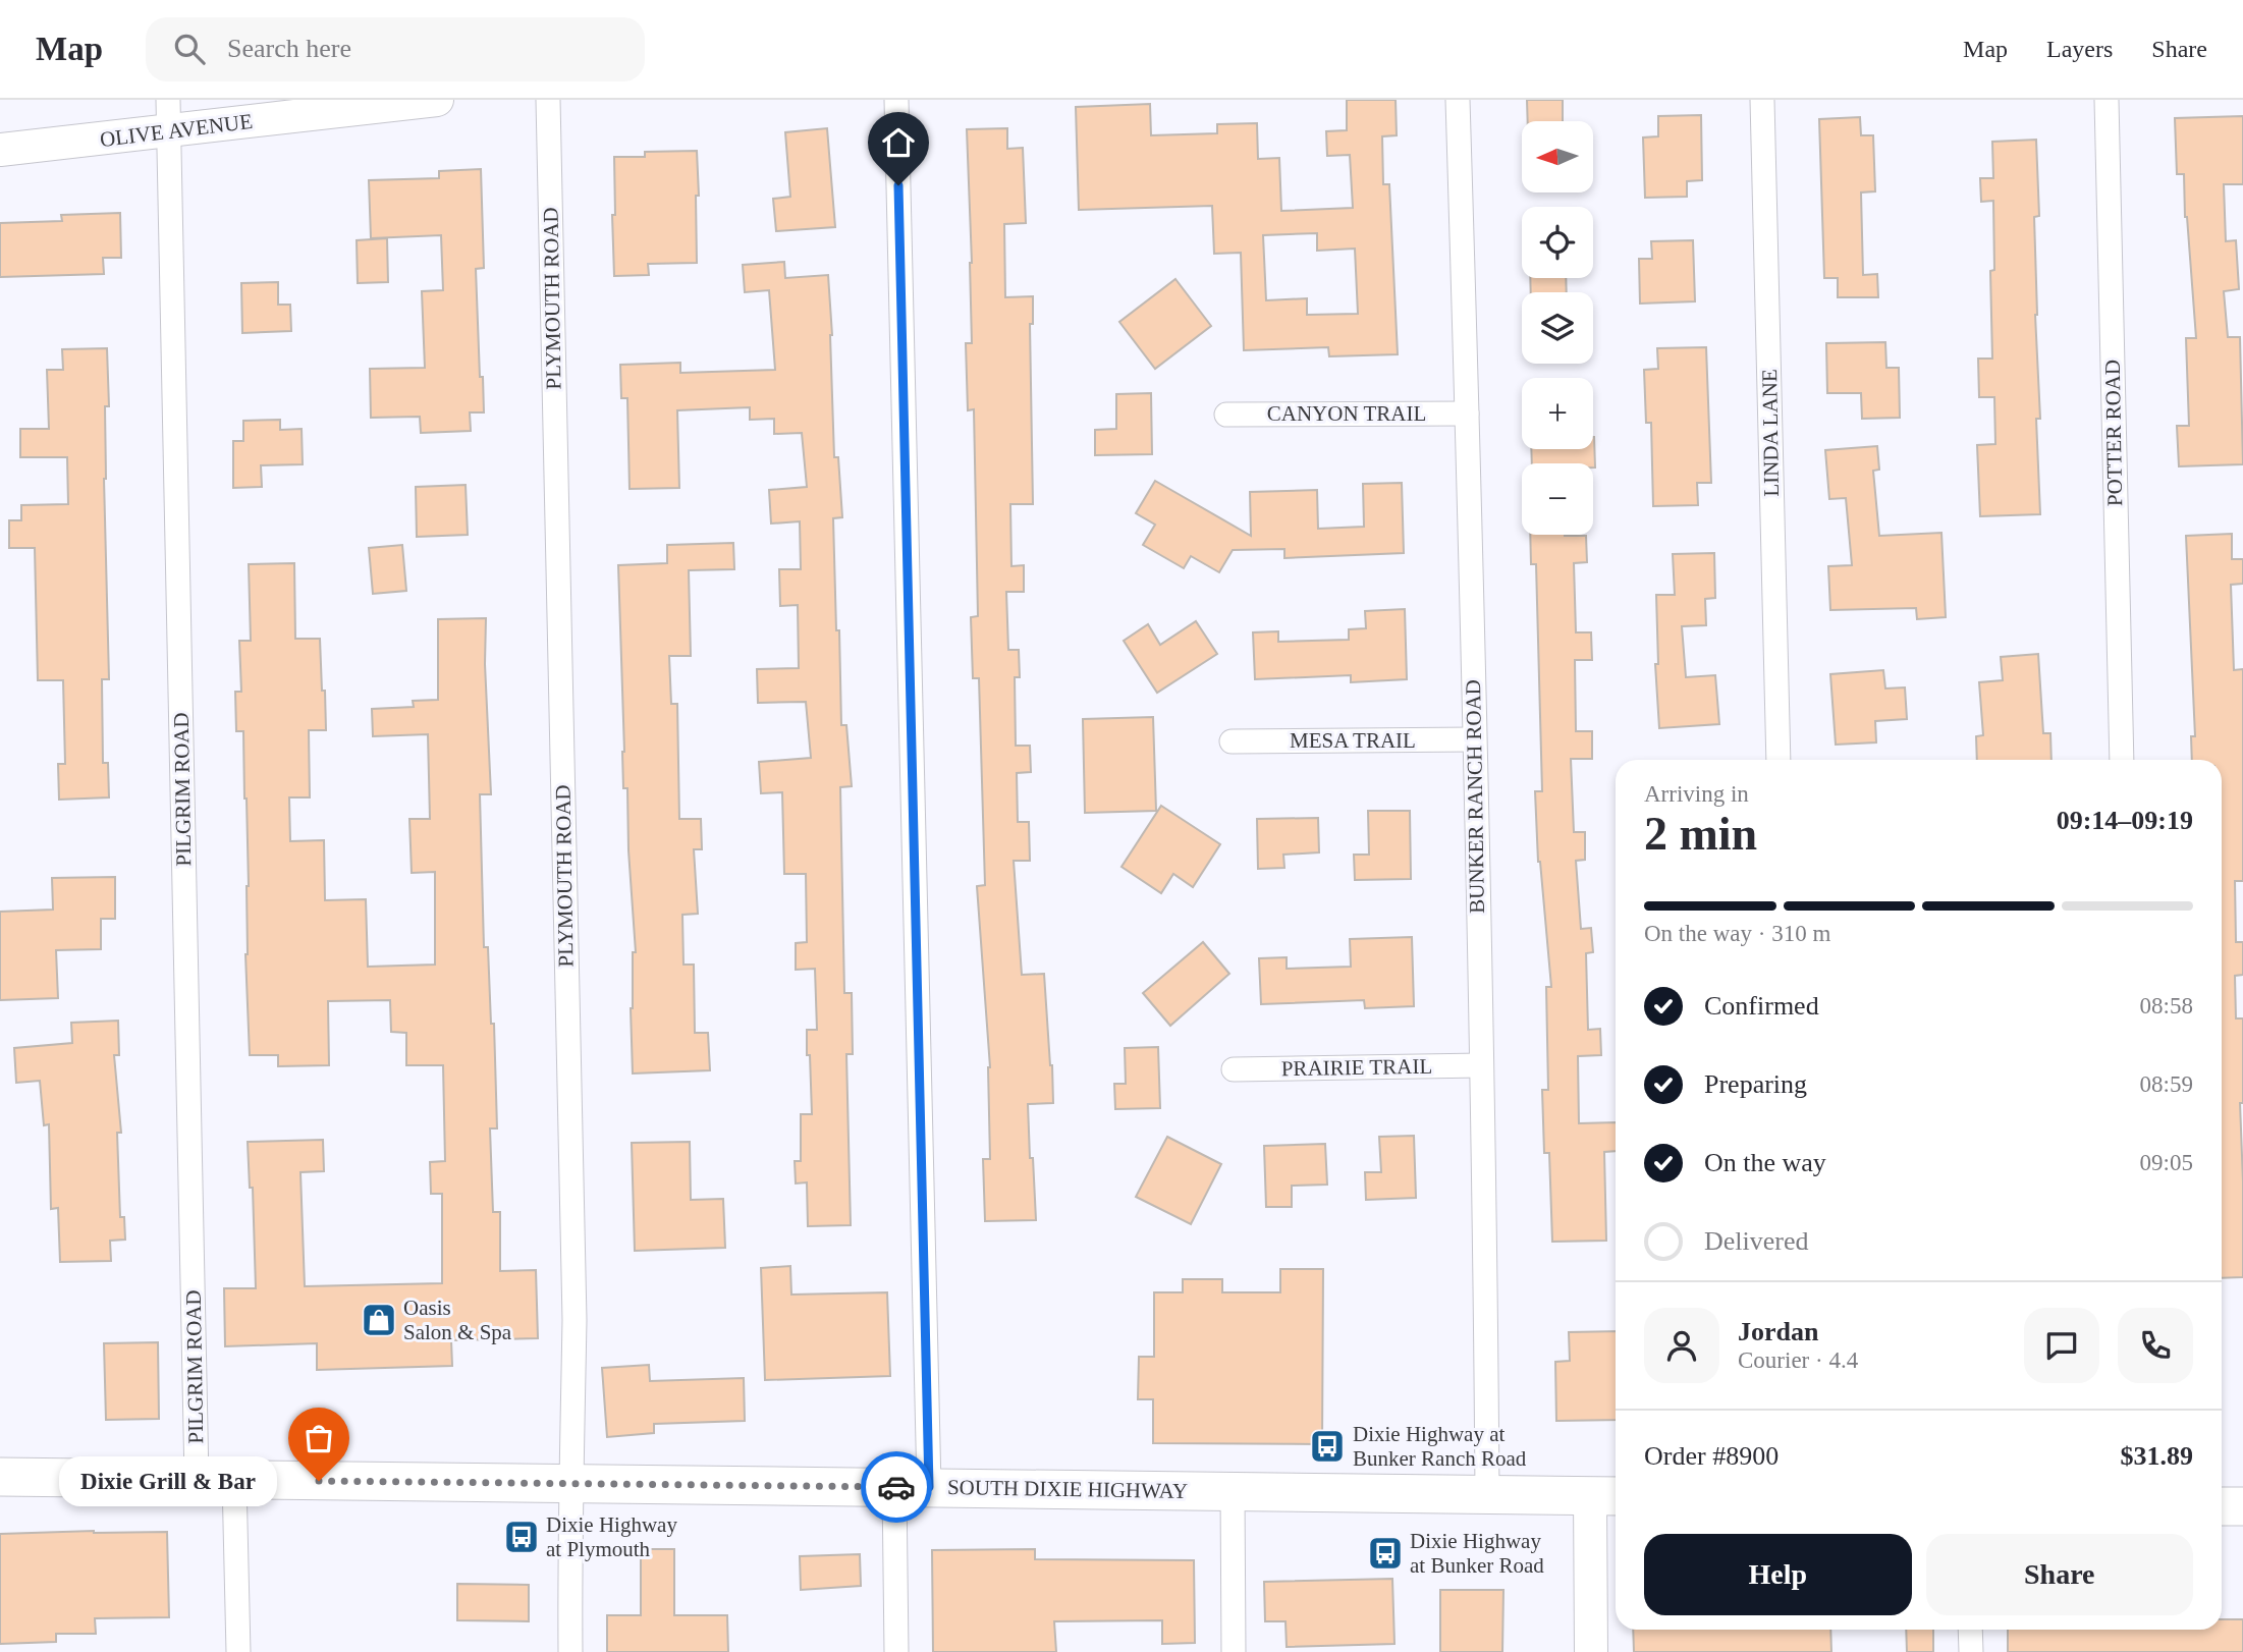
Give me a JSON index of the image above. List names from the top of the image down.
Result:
{
  "streets": {
    "main road": ["SOUTH DIXIE HIGHWAY"],
    "street": [
      "OLIVE AVENUE",
      "PLYMOUTH ROAD",
      "CANYON TRAIL",
      "LINDA LANE",
      "POTTER ROAD",
      "MESA TRAIL",
      "PILGRIM ROAD",
      "BUNKER RANCH ROAD",
      "PRAIRIE TRAIL"
    ]
  },
  "crossings": [
    ["OLIVE AVENUE", "PILGRIM ROAD"],
    ["PLYMOUTH ROAD", "SOUTH DIXIE HIGHWAY"],
    ["CANYON TRAIL", "BUNKER RANCH ROAD"],
    ["MESA TRAIL", "BUNKER RANCH ROAD"],
    ["PILGRIM ROAD", "SOUTH DIXIE HIGHWAY"],
    ["BUNKER RANCH ROAD", "PRAIRIE TRAIL"],
    ["BUNKER RANCH ROAD", "SOUTH DIXIE HIGHWAY"]
  ],
  "places": {
    "shop": ["Oasis Salon & Spa"],
    "bus stop": ["Dixie Highway at Bunker Ranch Road", "Dixie Highway at Plymouth", "Dixie Highway at Bunker Road"],
    "other": ["Dixie Grill & Bar"]
  },
  "north": "left",
  "page": {
    "header": "Map",
    "search": "Search here",
    "nav": ["Map", "Layers", "Share"],
    "map_buttons": ["+", "−"],
    "heading": ["2 min", "Arriving in", "09:14–09:19"],
    "panel": [
      "Jordan",
      "Courier · 4.4",
      "Order #8900",
      "$31.89"
    ],
    "bar": "On the way · 310 m",
    "list": [
      ["Confirmed", "08:58"],
      ["Preparing", "08:59"],
      ["On the way", "09:05"],
      "Delivered"
    ],
    "bubble": "Dixie Grill & Bar",
    "buttons": ["Help", "Share"]
  }
}
